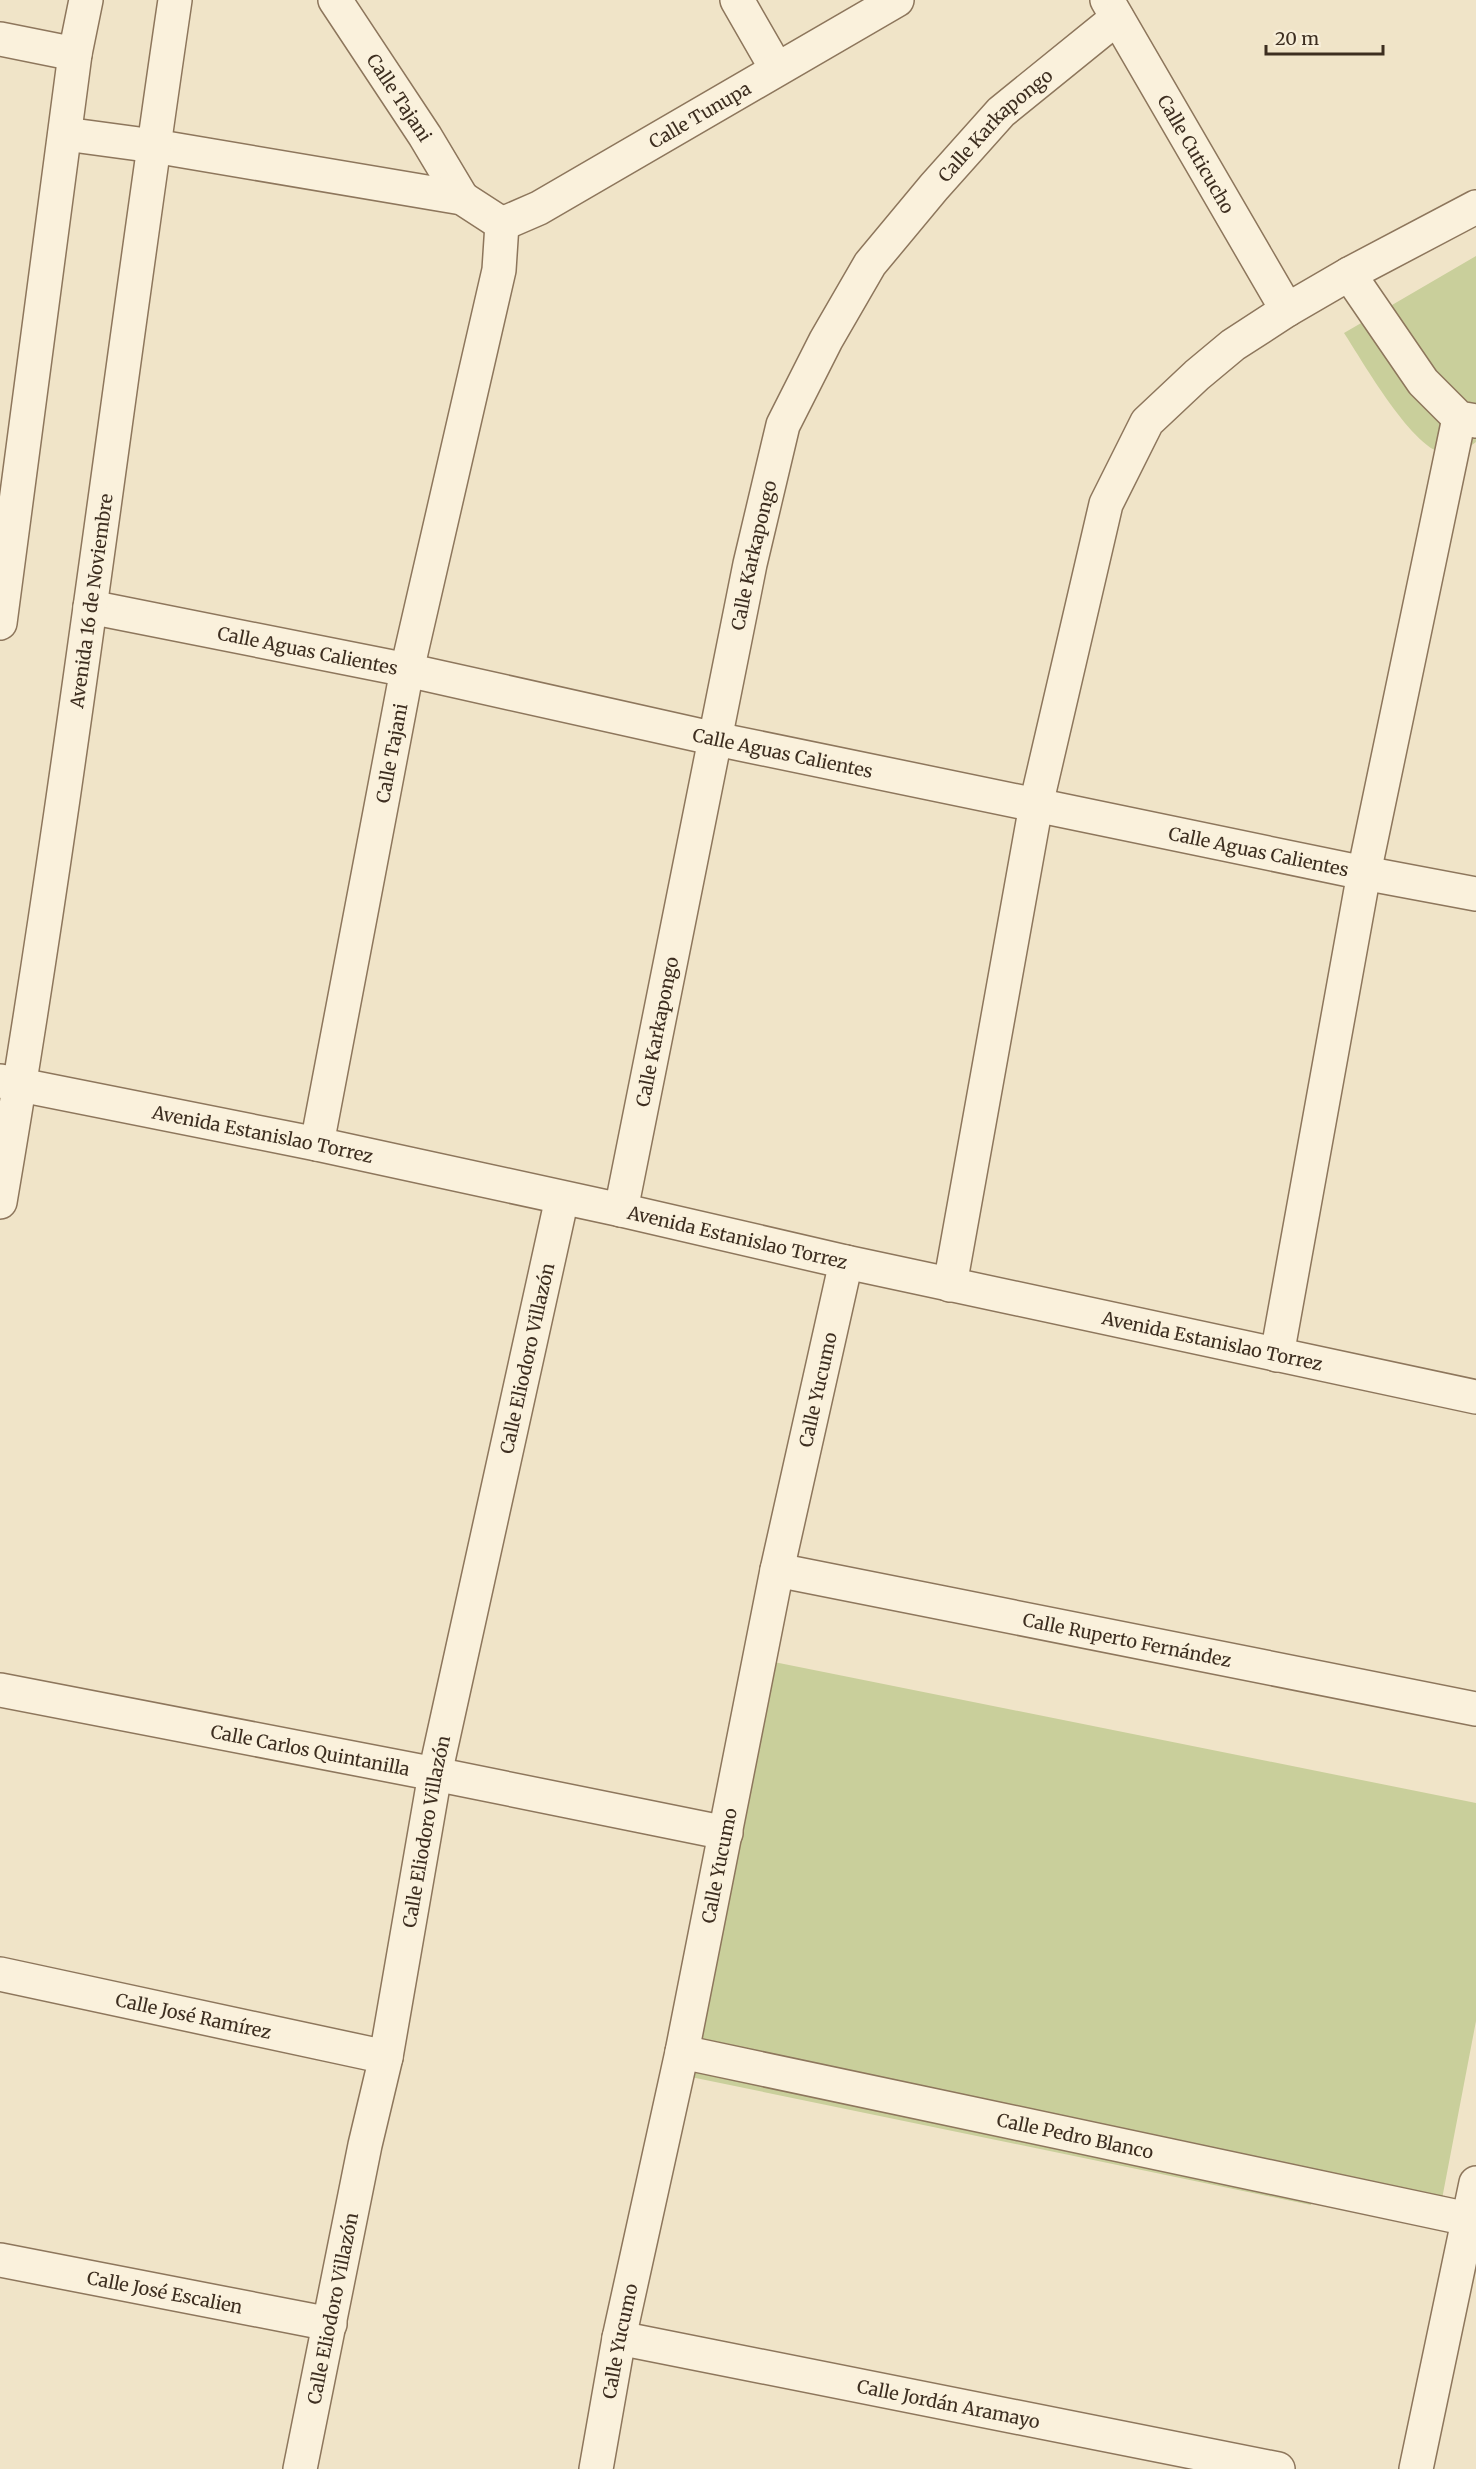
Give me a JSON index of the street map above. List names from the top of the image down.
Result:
{
  "streets": {
    "street": [
      "Calle Tajani",
      "Calle Tunupa",
      "Calle Karkapongo",
      "Calle Cuticucho",
      "Avenida 16 de Noviembre",
      "Calle Aguas Calientes",
      "Avenida Estanislao Torrez",
      "Calle Eliodoro Villazón",
      "Calle Yucumo",
      "Calle Ruperto Fernández",
      "Calle Carlos Quintanilla",
      "Calle José Ramírez",
      "Calle Pedro Blanco",
      "Calle José Escalien",
      "Calle Jordán Aramayo"
    ]
  },
  "crossings": [
    ["Calle Tajani", "Calle Tunupa"],
    ["Calle Tajani", "Calle Aguas Calientes"],
    ["Calle Tajani", "Avenida Estanislao Torrez"],
    ["Calle Karkapongo", "Calle Cuticucho"],
    ["Calle Karkapongo", "Calle Aguas Calientes"],
    ["Calle Karkapongo", "Avenida Estanislao Torrez"],
    ["Avenida 16 de Noviembre", "Calle Aguas Calientes"],
    ["Avenida 16 de Noviembre", "Avenida Estanislao Torrez"],
    ["Avenida Estanislao Torrez", "Calle Eliodoro Villazón"],
    ["Avenida Estanislao Torrez", "Calle Yucumo"],
    ["Calle Eliodoro Villazón", "Calle Carlos Quintanilla"],
    ["Calle Eliodoro Villazón", "Calle José Ramírez"],
    ["Calle Eliodoro Villazón", "Calle José Escalien"],
    ["Calle Yucumo", "Calle Ruperto Fernández"],
    ["Calle Yucumo", "Calle Carlos Quintanilla"],
    ["Calle Yucumo", "Calle Pedro Blanco"],
    ["Calle Yucumo", "Calle Jordán Aramayo"]
  ],
  "scale_bar": "20 m"
}
